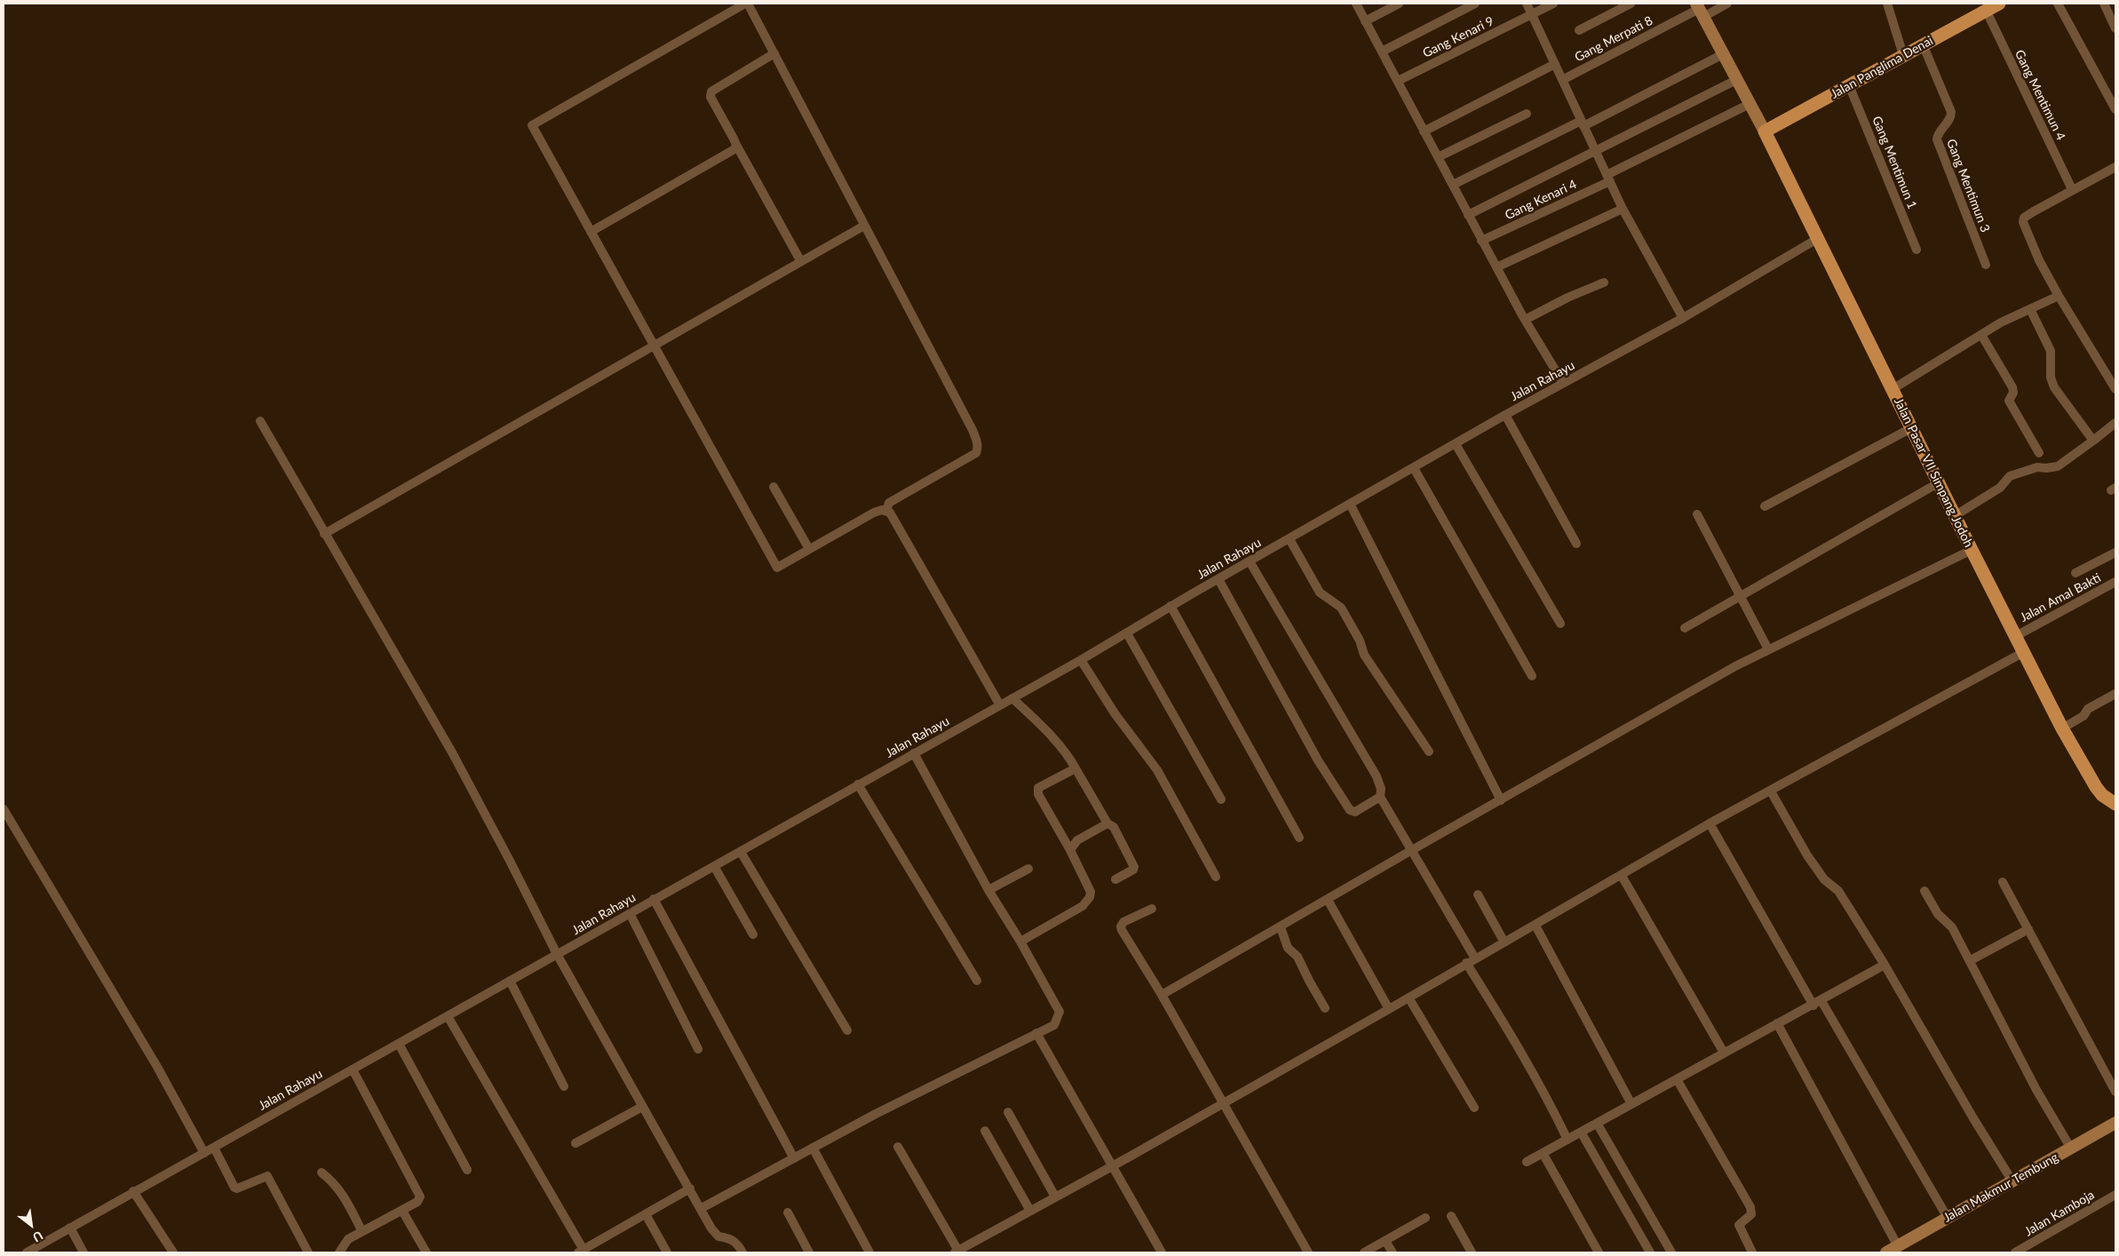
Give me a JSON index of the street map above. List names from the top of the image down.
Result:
{
  "streets": {
    "main road": ["Jalan Panglima Denai", "Jalan Pasar VII Simpang Jodoh"],
    "street": [
      "Gang Kenari 9",
      "Gang Merpati 8",
      "Gang Mentimun 4",
      "Gang Mentimun 1",
      "Gang Mentimun 3",
      "Gang Kenari 4",
      "Jalan Rahayu",
      "Jalan Amal Bakti",
      "Jalan Makmur Tembung",
      "Jalan Kamboja"
    ]
  },
  "crossings": [
    ["Jalan Panglima Denai", "Gang Mentimun 4"],
    ["Jalan Panglima Denai", "Gang Mentimun 1"],
    ["Jalan Panglima Denai", "Gang Mentimun 3"],
    ["Jalan Panglima Denai", "Jalan Pasar VII Simpang Jodoh"],
    ["Jalan Rahayu", "Jalan Pasar VII Simpang Jodoh"],
    ["Jalan Pasar VII Simpang Jodoh", "Jalan Amal Bakti"]
  ],
  "north": "bottom right"
}
